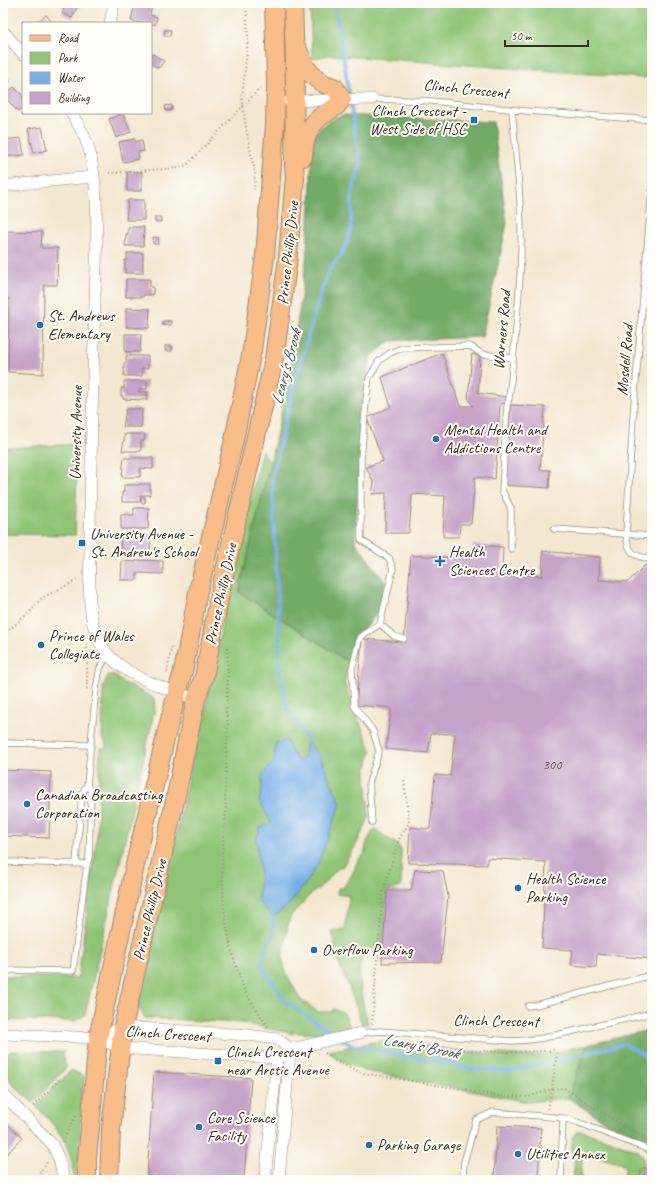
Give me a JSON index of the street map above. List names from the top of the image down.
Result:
{
  "streets": {
    "main road": ["Prince Phillip Drive"],
    "street": ["Clinch Crescent", "University Avenue"],
    "lane": ["Warners Road", "Mosdell Road"]
  },
  "crossings": [
    ["Clinch Crescent", "Prince Phillip Drive"],
    ["Clinch Crescent", "Warners Road"],
    ["Prince Phillip Drive", "University Avenue"]
  ],
  "water": ["Leary's Brook"],
  "places": {
    "transit": ["Clinch Crescent - West Side of HSC", "University Avenue - St. Andrew's School", "Clinch Crescent near Arctic Avenue"],
    "other": [
      "St. Andrews Elementary",
      "Mental Health and Addictions Centre",
      "Prince of Wales Collegiate",
      "Canadian Broadcasting Corporation",
      "Health Science Parking",
      "Overflow Parking",
      "Core Science Facility",
      "Parking Garage",
      "Utilities Annex"
    ],
    "health": ["Health Sciences Centre"]
  },
  "house_numbers": ["300"],
  "legend": [
    "Road",
    "Park",
    "Water",
    "Building"
  ],
  "scale_bar": "50 m"
}
